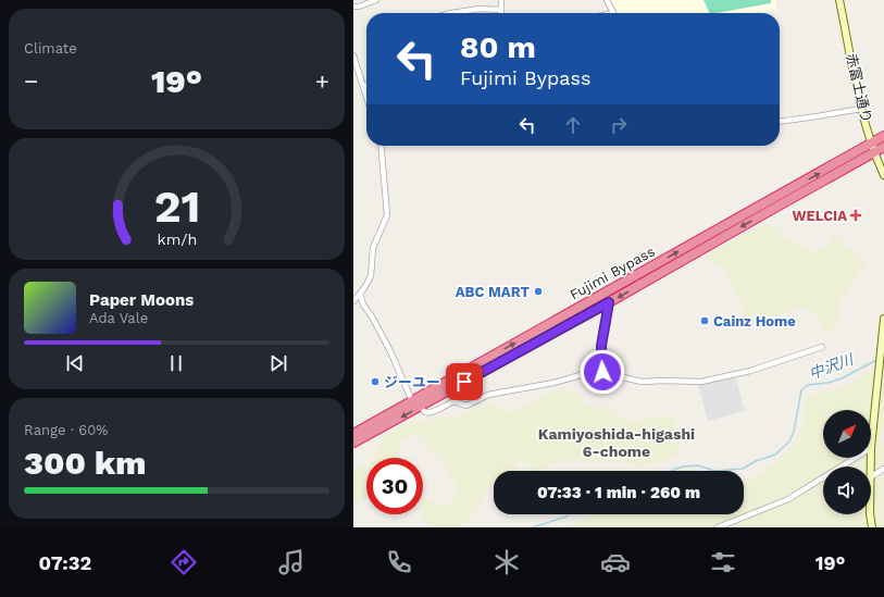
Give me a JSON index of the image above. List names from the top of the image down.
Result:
{
  "streets": {
    "highway": ["Fujimi Bypass"],
    "street": ["赤富士通り"]
  },
  "crossings": [
    ["赤富士通り", "Fujimi Bypass"]
  ],
  "districts": ["Kamiyoshida-higashi 6-chome"],
  "water": ["中沢川"],
  "places": {
    "health": ["WELCIA"],
    "other": ["ABC MART", "Cainz Home", "ジーユー"]
  },
  "north": "top right",
  "page": {
    "tile": [
      "Climate",
      ["Range · 60%", "300 km"]
    ],
    "turn": ["80 m", "Fujimi Bypass"],
    "heat": ["−", "19°", "+"],
    "song": ["Paper Moons", "Ada Vale"],
    "limit": "30",
    "trip": "07:33 · 1 min · 260 m",
    "tabs": ["07:32", "19°"],
    "gauge": ["21", "km/h"]
  }
}
